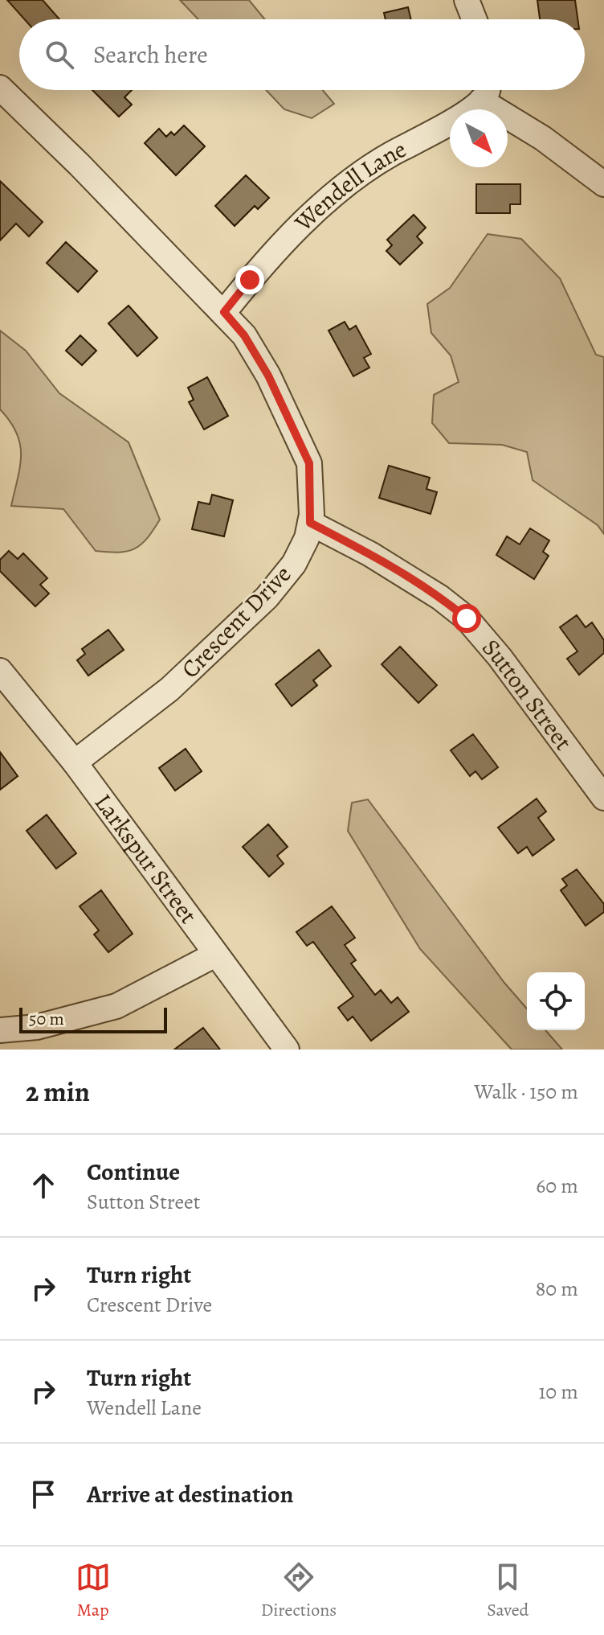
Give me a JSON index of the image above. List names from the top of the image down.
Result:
{
  "streets": {
    "street": [
      "Wendell Lane",
      "Crescent Drive",
      "Sutton Street",
      "Larkspur Street"
    ]
  },
  "crossings": [
    ["Wendell Lane", "Crescent Drive"],
    ["Crescent Drive", "Sutton Street"],
    ["Crescent Drive", "Larkspur Street"]
  ],
  "scale_bar": "50 m",
  "north": "bottom right",
  "page": {
    "search": "Search here",
    "scale": "50 m",
    "heading": ["2 min", "Walk · 150 m"],
    "list": [
      ["Continue", "Sutton Street", "60 m"],
      ["Turn right", "Crescent Drive", "80 m"],
      ["Turn right", "Wendell Lane", "10 m"],
      "Arrive at destination"
    ],
    "nav": ["Map", "Directions", "Saved"]
  }
}
